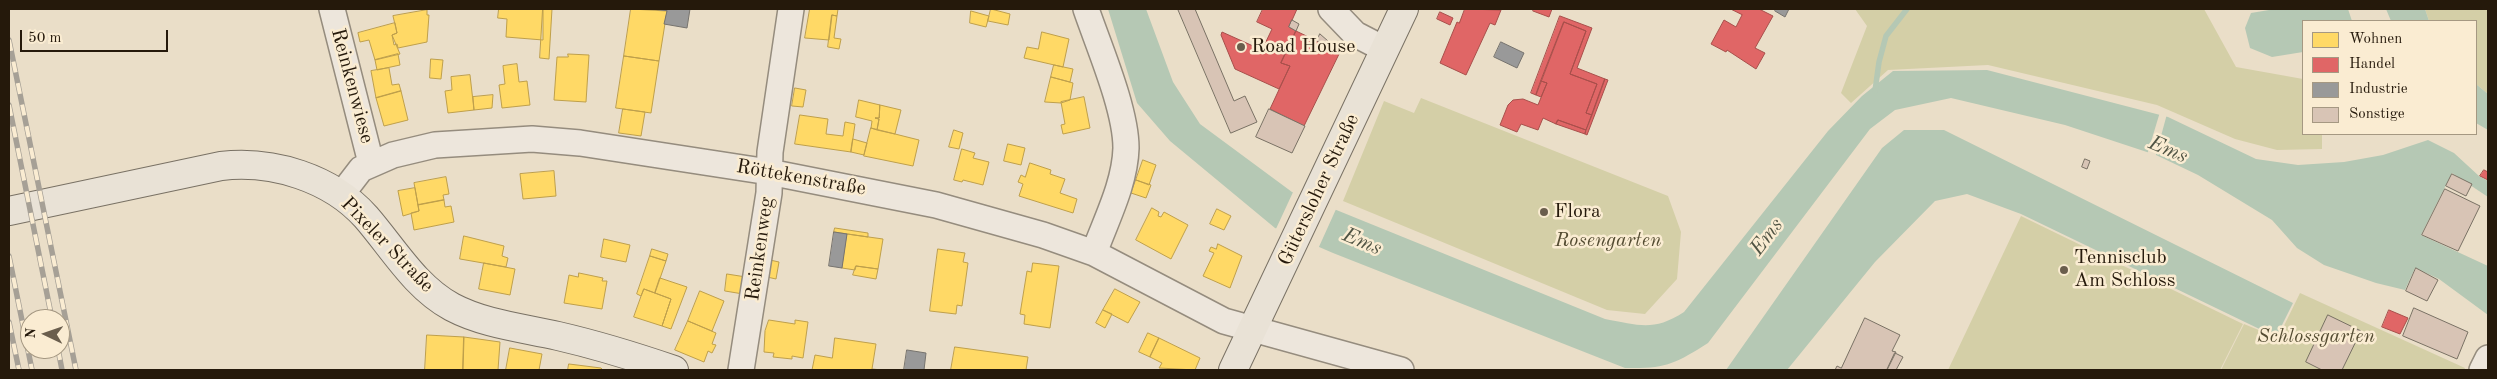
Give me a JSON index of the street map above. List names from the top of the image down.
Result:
{
  "streets": {
    "main road": ["Gütersloher Straße", "Pixeler Straße"],
    "street": ["Reinkenwiese", "Röttekenstraße", "Reinkenweg"]
  },
  "crossings": [
    ["Reinkenwiese", "Röttekenstraße"],
    ["Röttekenstraße", "Gütersloher Straße"],
    ["Röttekenstraße", "Pixeler Straße"],
    ["Röttekenstraße", "Reinkenweg"]
  ],
  "water": ["Ems"],
  "parks": ["Rosengarten", "Schlossgarten"],
  "places": ["Road House", "Flora", "Tennisclub Am Schloss"],
  "legend": [
    "Wohnen",
    "Handel",
    "Industrie",
    "Sonstige"
  ],
  "scale_bar": "50 m",
  "north": "left"
}
